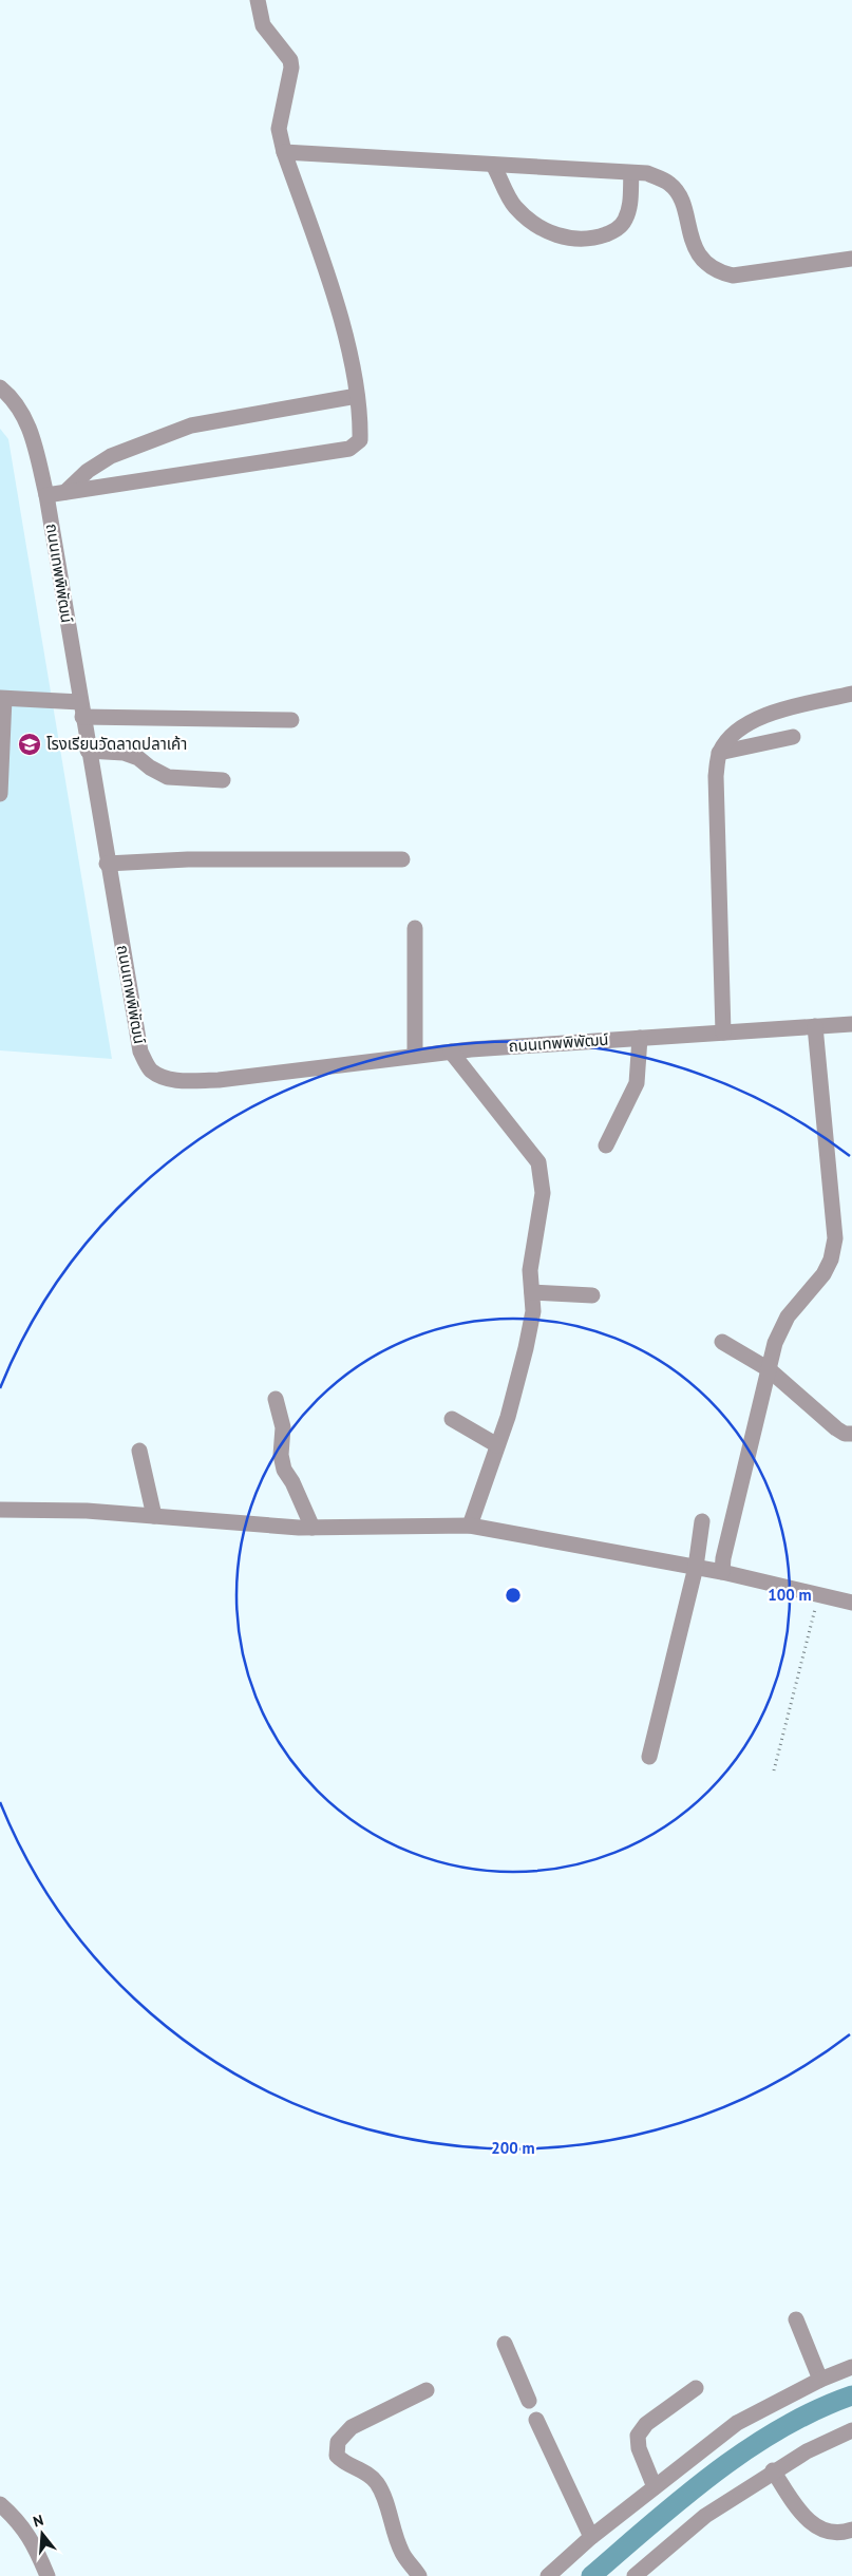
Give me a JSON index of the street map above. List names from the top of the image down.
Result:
{
  "streets": {
    "street": ["ถนนเทพพิพัฒน์"]
  },
  "places": {
    "school or university": ["โรงเรียนวัดลาดปลาเค้า"]
  },
  "north": "top",
  "rings": ["100 m", "200 m"]
}
